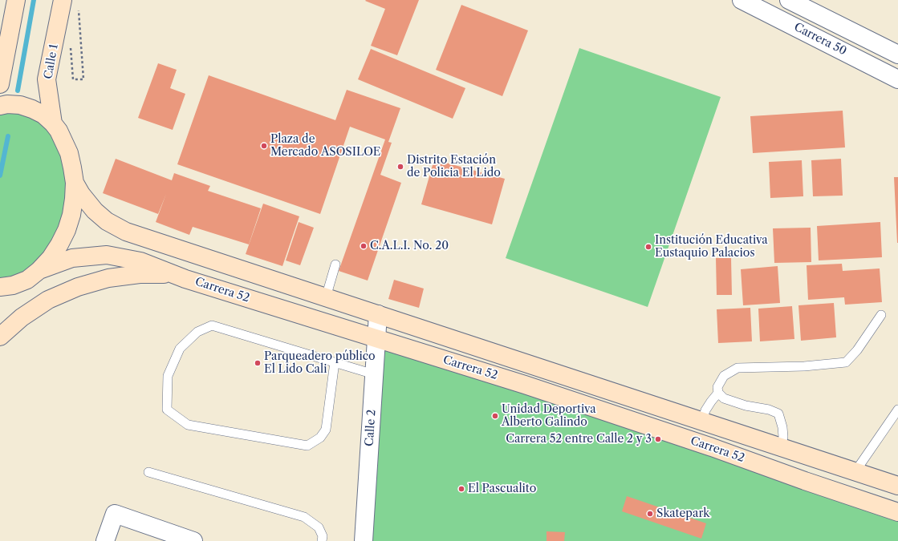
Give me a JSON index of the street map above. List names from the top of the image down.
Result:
{
  "streets": {
    "main road": ["Calle 1", "Carrera 52"],
    "street": ["Carrera 50", "Calle 2"]
  },
  "crossings": [
    ["Carrera 52", "Calle 2"]
  ],
  "places": [
    "Plaza de Mercado ASOSILOE",
    "Distrito Estación de Policia El Lido",
    "C.A.L.I. No. 20",
    "Institución Educativa Eustaquio Palacios",
    "Parqueadero público El Lido Cali",
    "Unidad Deportiva Alberto Galindo",
    "Carrera 52 entre Calle 2 y 3",
    "El Pascualito",
    "Skatepark"
  ]
}
